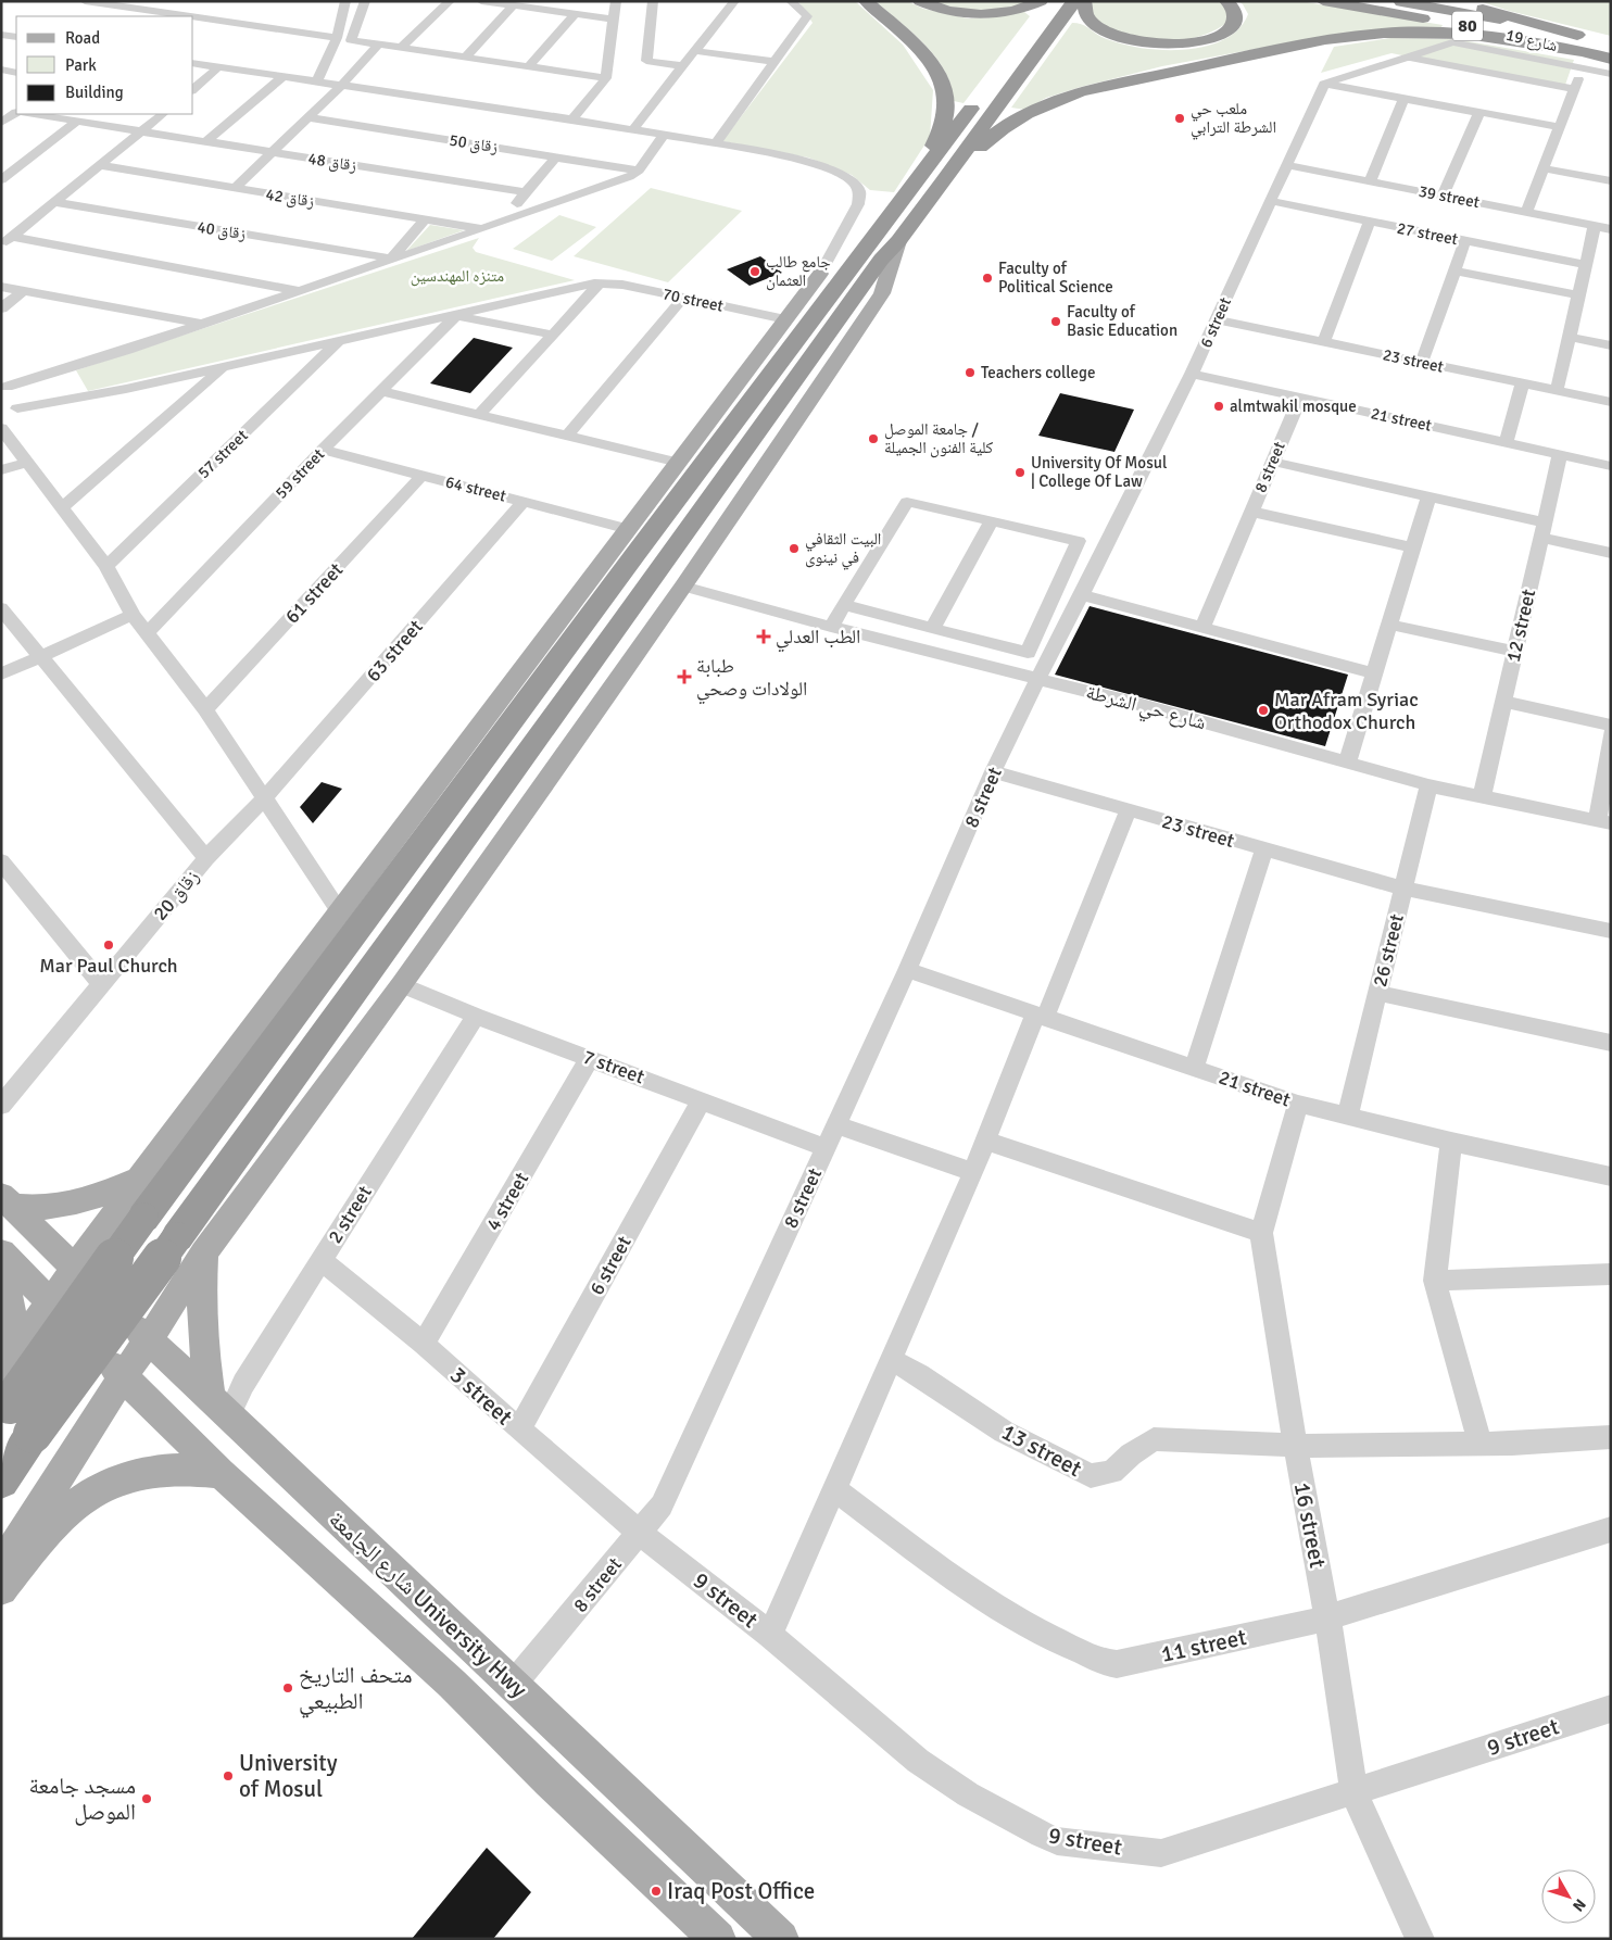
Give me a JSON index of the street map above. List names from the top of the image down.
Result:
{
  "streets": {
    "highway": ["80", "شارع 19"],
    "main road": ["شارع الجامعة University Hwy"],
    "street": [
      "زقاق 50",
      "زقاق 48",
      "39 street",
      "زقاق 42",
      "زقاق 40",
      "27 street",
      "70 street",
      "6 street",
      "23 street",
      "21 street",
      "57 street",
      "8 street",
      "59 street",
      "64 street",
      "61 street",
      "12 street",
      "63 street",
      "شارع حي الشرطة",
      "زقاق 20",
      "26 street",
      "7 street",
      "4 street",
      "2 street",
      "3 street",
      "13 street",
      "16 street",
      "9 street",
      "11 street"
    ]
  },
  "crossings": [
    ["39 street", "6 street"],
    ["27 street", "6 street"],
    ["70 street", "57 street"],
    ["70 street", "59 street"],
    ["6 street", "23 street"],
    ["6 street", "21 street"],
    ["6 street", "8 street"],
    ["6 street", "شارع حي الشرطة"],
    ["6 street", "7 street"],
    ["6 street", "3 street"],
    ["23 street", "8 street"],
    ["23 street", "26 street"],
    ["21 street", "8 street"],
    ["21 street", "12 street"],
    ["21 street", "26 street"],
    ["21 street", "16 street"],
    ["8 street", "شارع حي الشرطة"],
    ["8 street", "7 street"],
    ["8 street", "3 street"],
    ["8 street", "9 street"],
    ["8 street", "شارع الجامعة University Hwy"],
    ["59 street", "64 street"],
    ["64 street", "61 street"],
    ["64 street", "63 street"],
    ["12 street", "شارع حي الشرطة"],
    ["63 street", "زقاق 20"],
    ["شارع حي الشرطة", "26 street"],
    ["7 street", "4 street"],
    ["7 street", "2 street"],
    ["4 street", "3 street"],
    ["2 street", "3 street"],
    ["2 street", "شارع الجامعة University Hwy"],
    ["3 street", "9 street"],
    ["13 street", "16 street"],
    ["16 street", "9 street"],
    ["16 street", "11 street"]
  ],
  "parks": ["متنزه المهندسين"],
  "places": {
    "other": [
      "ملعب حي الشرطة الترابي",
      "جامع طالب العثمان",
      "Faculty of Political Science",
      "Faculty of Basic Education",
      "Teachers college",
      "almtwakil mosque",
      "جامعة الموصل / كلية الفنون الجميلة",
      "University Of Mosul | College Of Law",
      "البيت الثقافي في نينوى",
      "Mar Afram Syriac Orthodox Church",
      "Mar Paul Church",
      "متحف التاريخ الطبيعي",
      "University of Mosul",
      "مسجد جامعة الموصل",
      "Iraq Post Office"
    ],
    "health": ["الطب العدلي", "طبابة الولادات وصحي"]
  },
  "legend": ["Road", "Park", "Building"],
  "north": "bottom right"
}
